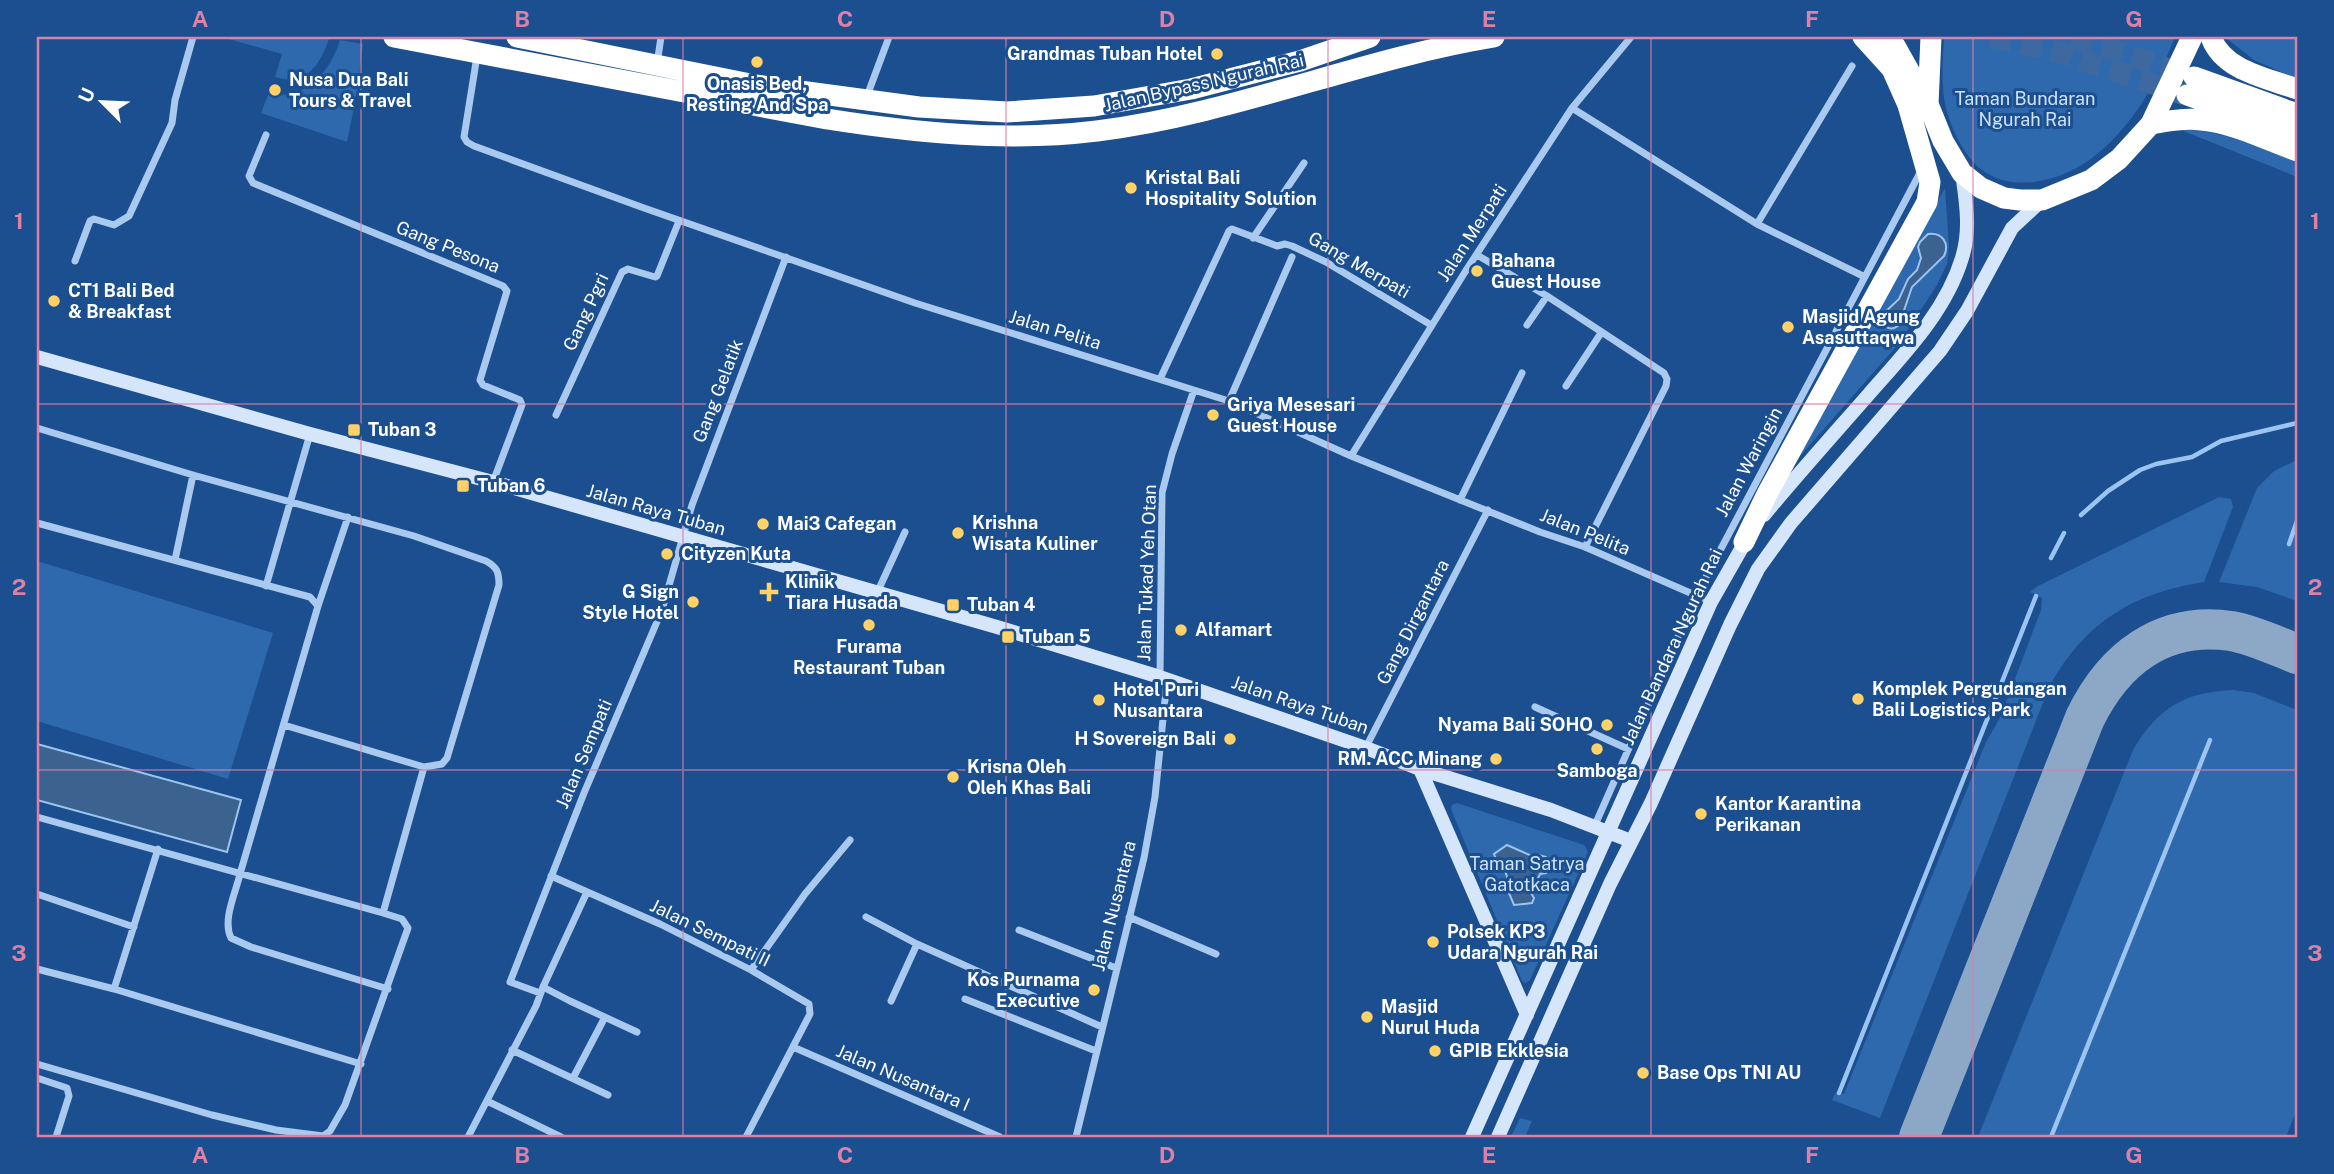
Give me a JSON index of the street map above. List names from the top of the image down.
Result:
{
  "streets": {
    "highway": ["Jalan Bypass Ngurah Rai"],
    "main road": ["Jalan Raya Tuban", "Jalan Bandara Ngurah Rai"],
    "street": [
      "Jalan Merpati",
      "Gang Pesona",
      "Gang Merpati",
      "Gang Pgri",
      "Jalan Pelita",
      "Gang Gelatik",
      "Jalan Waringin",
      "Jalan Tukad Yeh Otan",
      "Gang Dirgantara",
      "Jalan Sempati",
      "Jalan Nusantara",
      "Jalan Sempati II",
      "Jalan Nusantara I"
    ]
  },
  "crossings": [
    ["Jalan Bypass Ngurah Rai", "Jalan Pelita"],
    ["Jalan Merpati", "Gang Merpati"],
    ["Jalan Merpati", "Jalan Pelita"],
    ["Gang Pesona", "Jalan Raya Tuban"],
    ["Gang Merpati", "Jalan Pelita"],
    ["Gang Pgri", "Jalan Pelita"],
    ["Jalan Pelita", "Gang Gelatik"],
    ["Jalan Pelita", "Jalan Waringin"],
    ["Jalan Pelita", "Jalan Tukad Yeh Otan"],
    ["Jalan Pelita", "Gang Dirgantara"],
    ["Jalan Pelita", "Jalan Bandara Ngurah Rai"],
    ["Gang Gelatik", "Jalan Raya Tuban"],
    ["Gang Gelatik", "Jalan Sempati"],
    ["Jalan Waringin", "Jalan Raya Tuban"],
    ["Jalan Waringin", "Jalan Bandara Ngurah Rai"],
    ["Jalan Raya Tuban", "Jalan Tukad Yeh Otan"],
    ["Jalan Raya Tuban", "Gang Dirgantara"],
    ["Jalan Raya Tuban", "Jalan Bandara Ngurah Rai"],
    ["Jalan Raya Tuban", "Jalan Sempati"],
    ["Jalan Raya Tuban", "Jalan Nusantara"],
    ["Jalan Tukad Yeh Otan", "Jalan Nusantara"],
    ["Jalan Sempati", "Jalan Sempati II"],
    ["Jalan Sempati II", "Jalan Nusantara I"]
  ],
  "parks": ["Taman Bundaran Ngurah Rai", "Taman Satrya Gatotkaca"],
  "places": {
    "other": [
      "Grandmas Tuban Hotel",
      "Onasis Bed, Resting And Spa",
      "Nusa Dua Bali Tours & Travel",
      "Kristal Bali Hospitality Solution",
      "Bahana Guest House",
      "CT1 Bali Bed & Breakfast",
      "Masjid Agung Asasuttaqwa",
      "Griya Mesesari Guest House",
      "Mai3 Cafegan",
      "Krishna Wisata Kuliner",
      "Cityzen Kuta",
      "G Sign Style Hotel",
      "Furama Restaurant Tuban",
      "Alfamart",
      "Komplek Pergudangan Bali Logistics Park",
      "Hotel Puri Nusantara",
      "Nyama Bali SOHO",
      "H Sovereign Bali",
      "Samboga",
      "RM. ACC Minang",
      "Krisna Oleh Oleh Khas Bali",
      "Kantor Karantina Perikanan",
      "Polsek KP3 Udara Ngurah Rai",
      "Kos Purnama Executive",
      "Masjid Nurul Huda",
      "GPIB Ekklesia",
      "Base Ops TNI AU"
    ],
    "transit": [
      "Tuban 3",
      "Tuban 6",
      "Tuban 4",
      "Tuban 5"
    ],
    "health": ["Klinik Tiara Husada"]
  },
  "north": "top left",
  "grid": {
    "columns": [
      "A",
      "B",
      "C",
      "D",
      "E",
      "F",
      "G"
    ],
    "rows": ["1", "2", "3"]
  }
}
